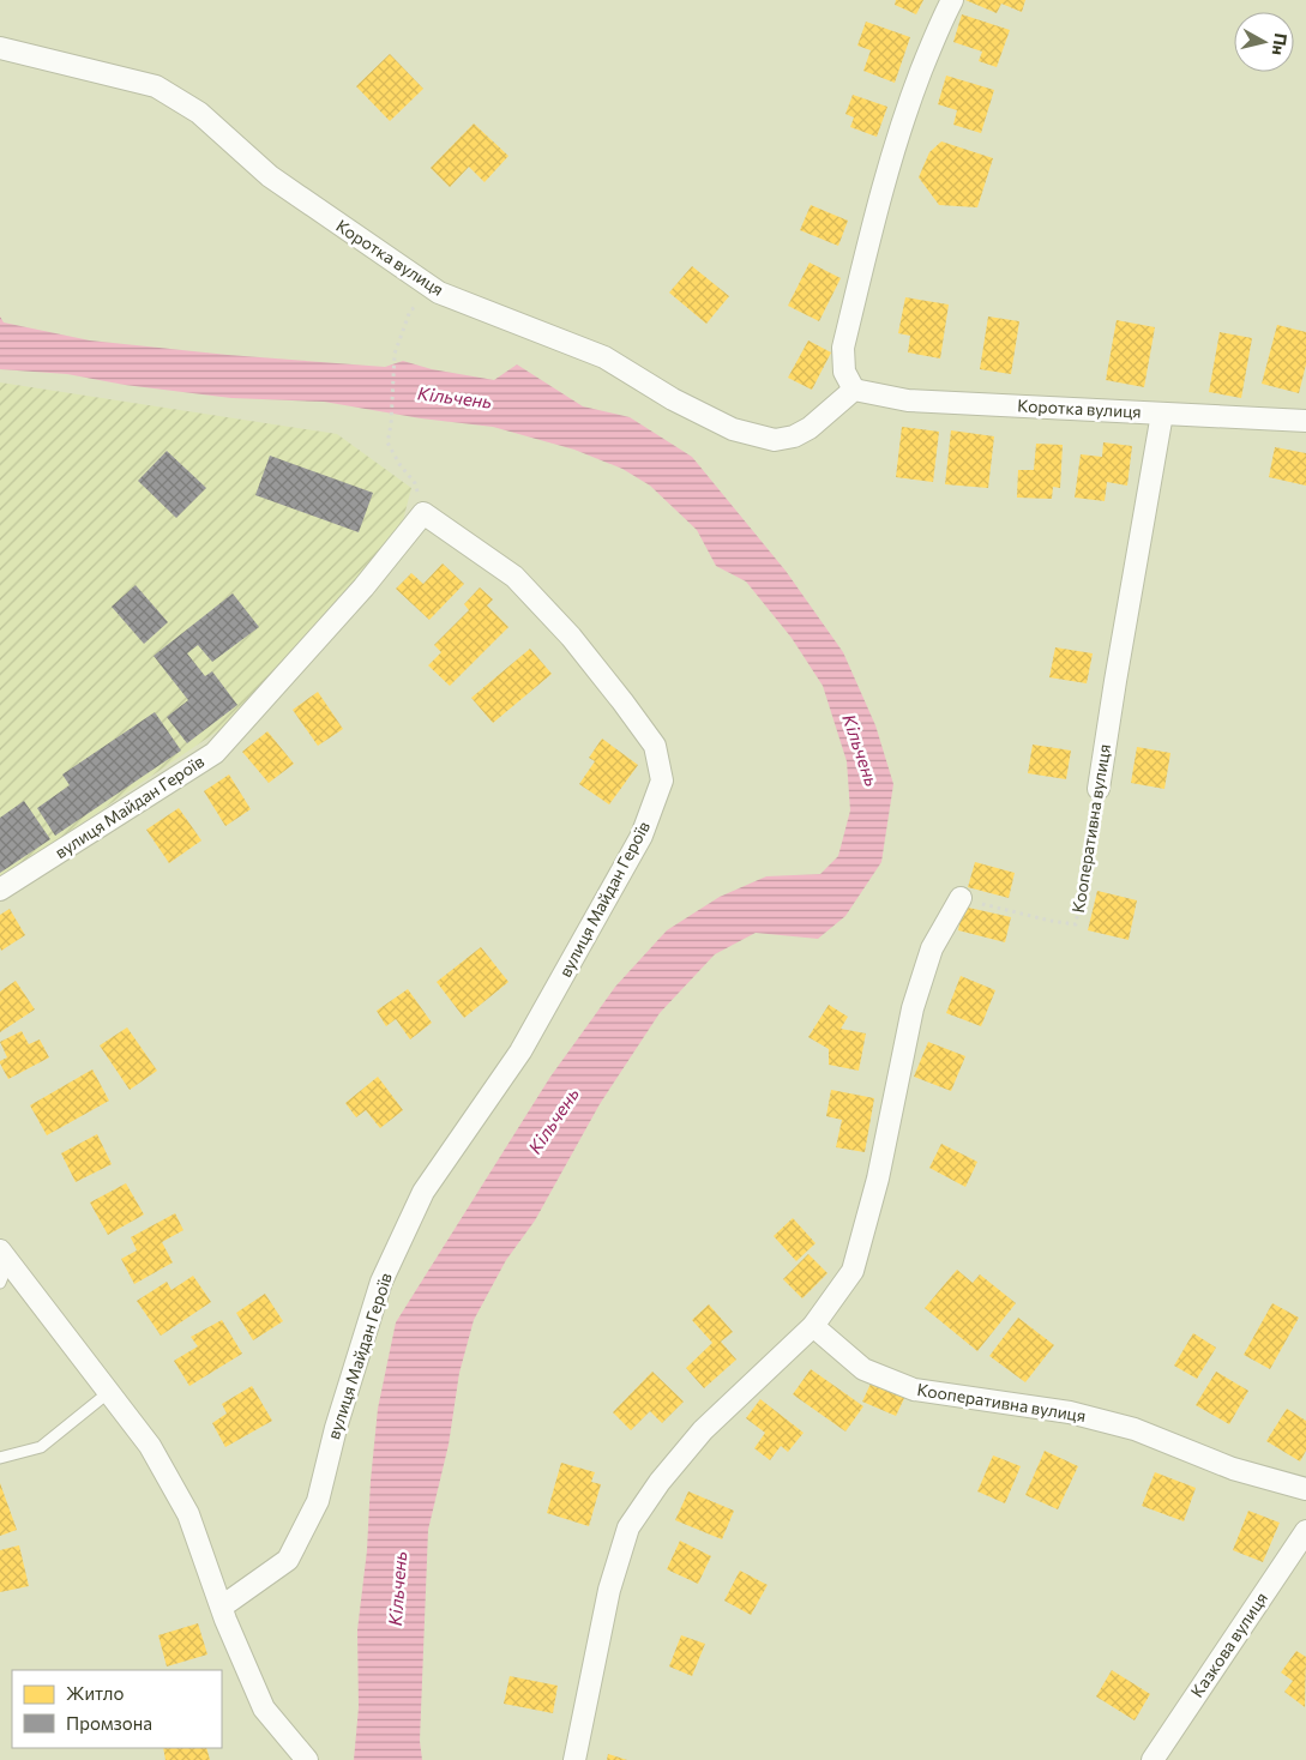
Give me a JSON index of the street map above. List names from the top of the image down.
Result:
{
  "streets": {
    "street": [
      "Коротка вулиця",
      "вулиця Майдан Героїв",
      "Кооперативна вулиця",
      "Казкова вулиця"
    ]
  },
  "crossings": [
    ["Коротка вулиця", "Кооперативна вулиця"]
  ],
  "water": ["Кільчень"],
  "legend": ["Житло", "Промзона"],
  "north": "right"
}
